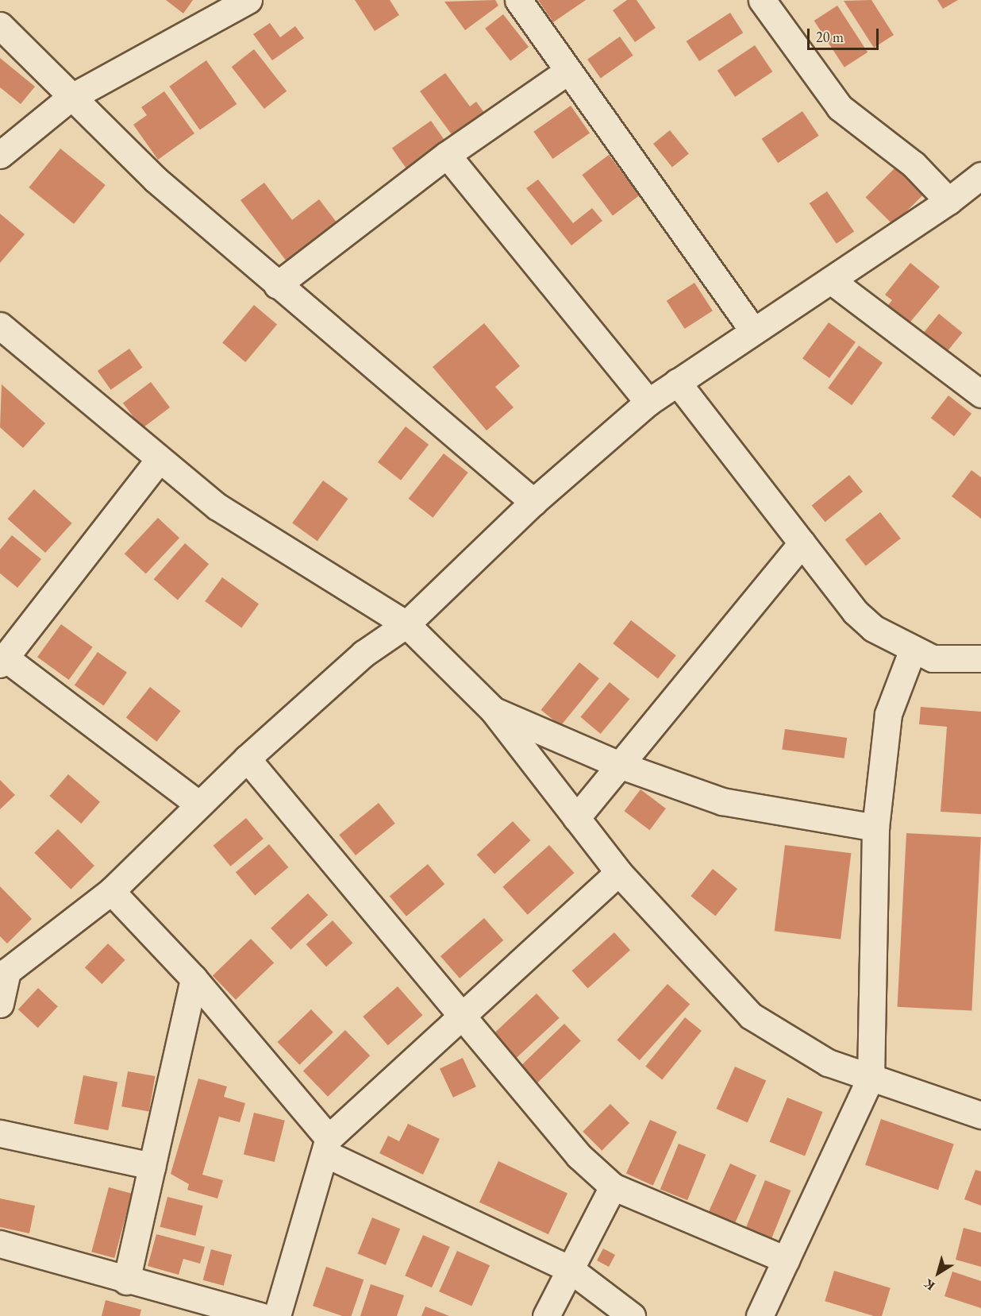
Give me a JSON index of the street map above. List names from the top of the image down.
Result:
{
  "scale_bar": "20 m",
  "north": "bottom left"
}
